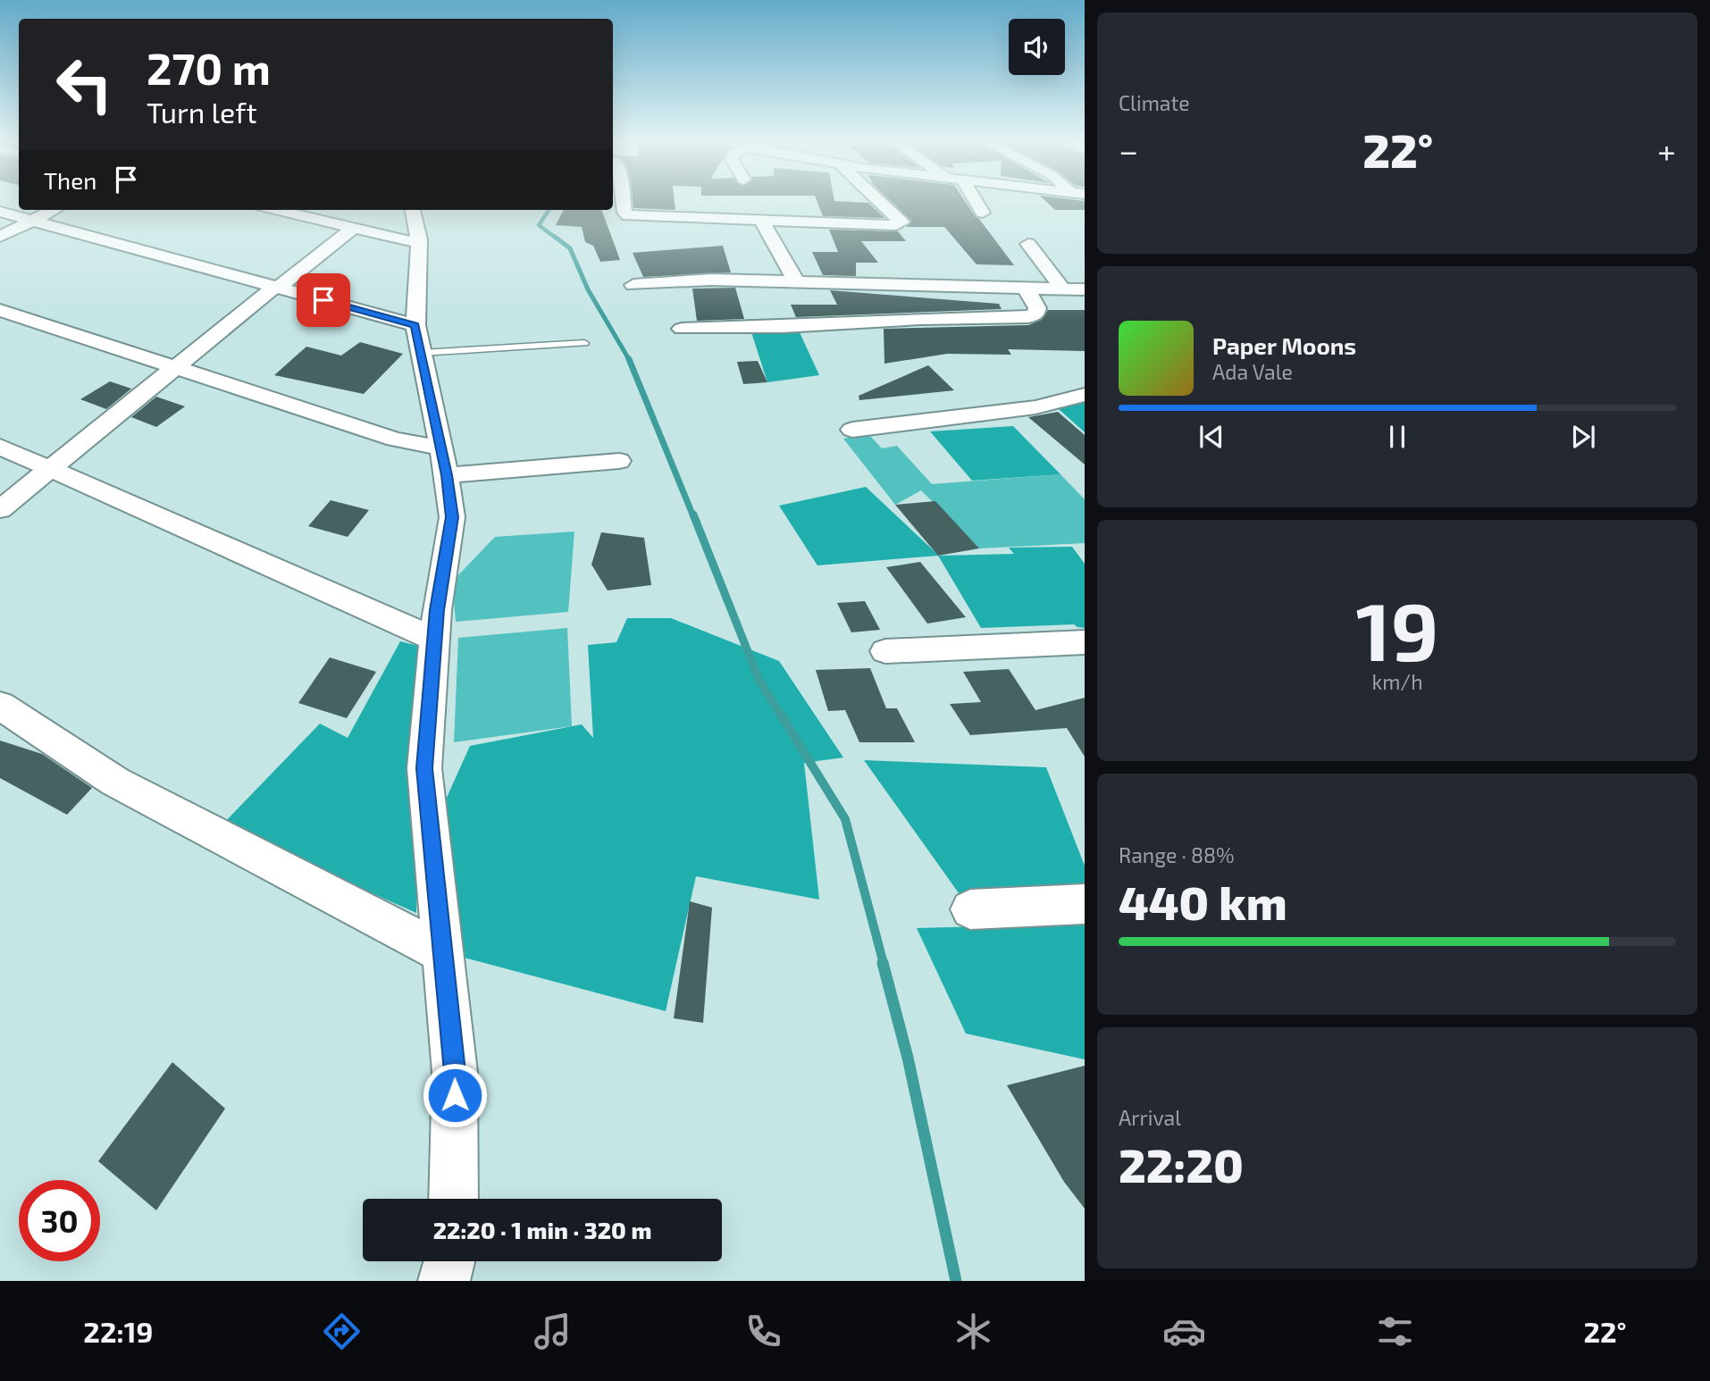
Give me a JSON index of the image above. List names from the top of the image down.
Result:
{
  "page": {
    "tile": [
      "Climate",
      ["19", "km/h"],
      ["Range · 88%", "440 km"],
      ["Arrival", "22:20"]
    ],
    "turn": ["270 m", "Turn left"],
    "heat": ["−", "22°", "+"],
    "then": "Then",
    "song": ["Paper Moons", "Ada Vale"],
    "limit": "30",
    "trip": "22:20 · 1 min · 320 m",
    "tabs": ["22:19", "22°"]
  }
}
